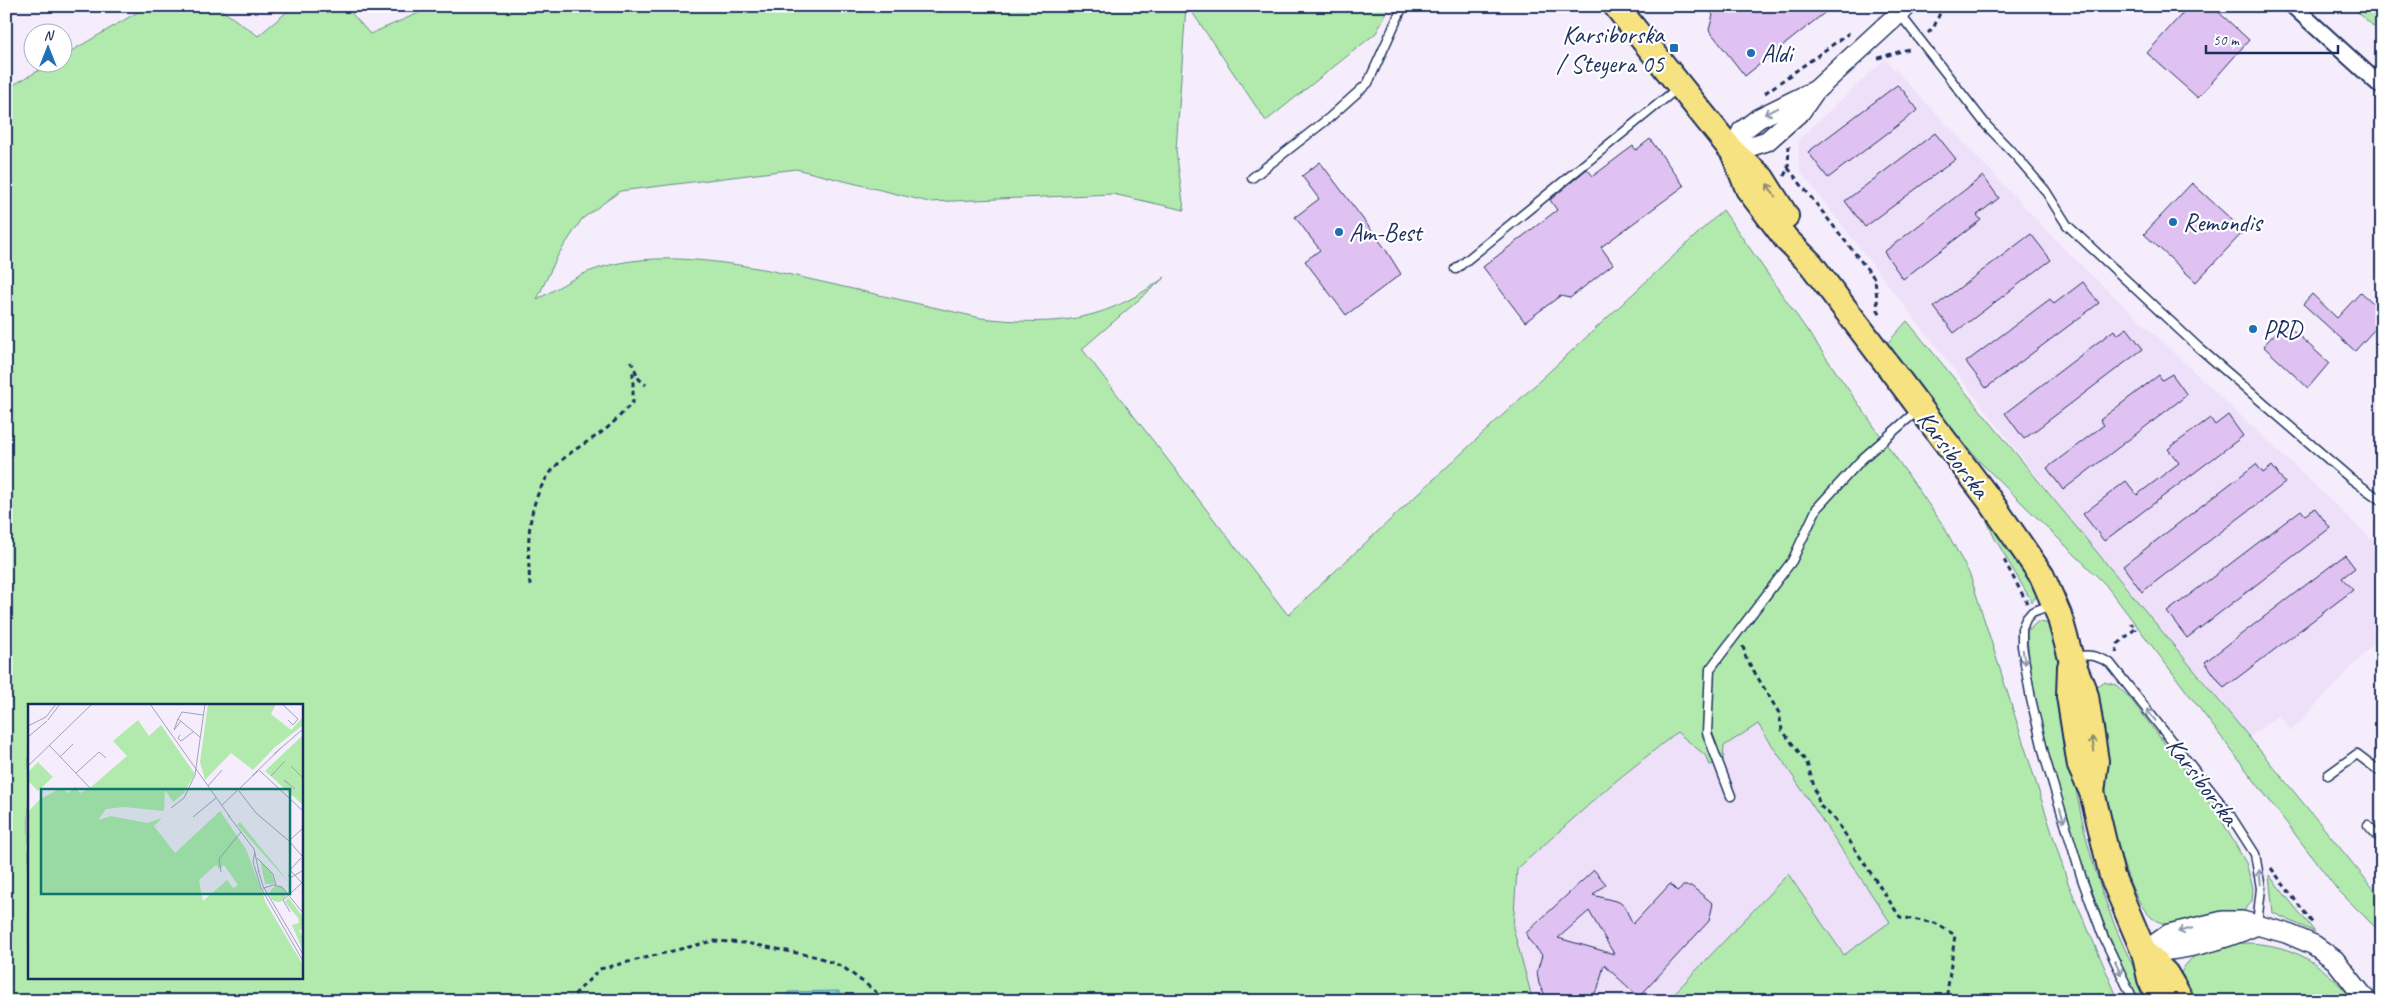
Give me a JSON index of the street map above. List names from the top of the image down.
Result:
{
  "streets": {
    "main road": ["Karsiborska"]
  },
  "places": {
    "transit": ["Karsiborska / Steyera 05"],
    "other": [
      "Aldi",
      "Remondis",
      "Am-Best",
      "PRD"
    ]
  },
  "scale_bar": "50 m",
  "north": "top"
}
